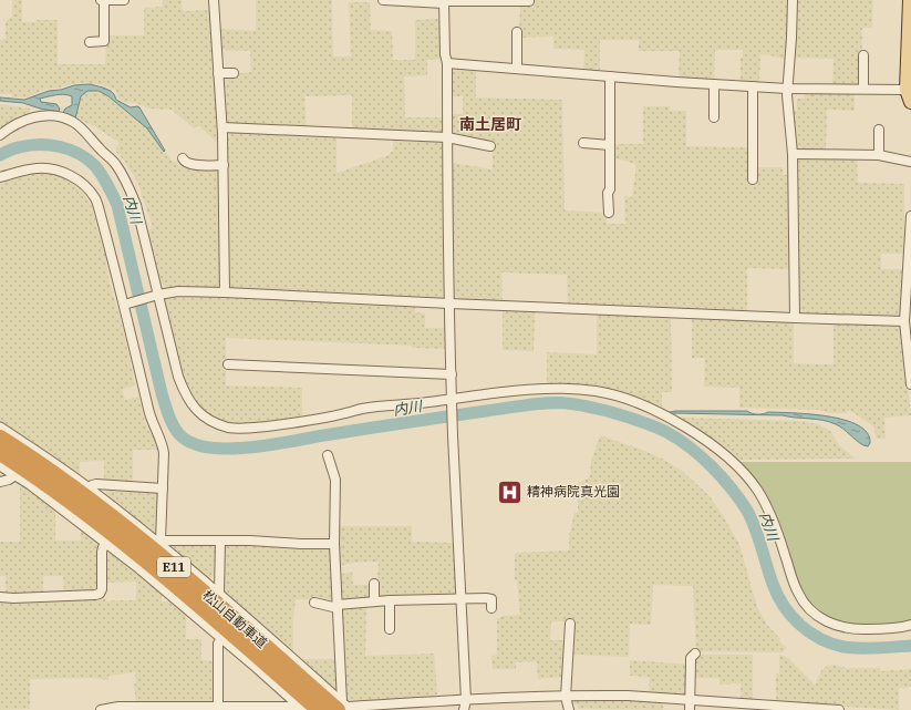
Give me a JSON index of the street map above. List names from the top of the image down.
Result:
{
  "streets": {
    "highway": ["E11", "松山自動車道"]
  },
  "districts": ["南土居町"],
  "water": ["内川"],
  "places": {
    "hospital": ["精神病院真光園"]
  }
}
